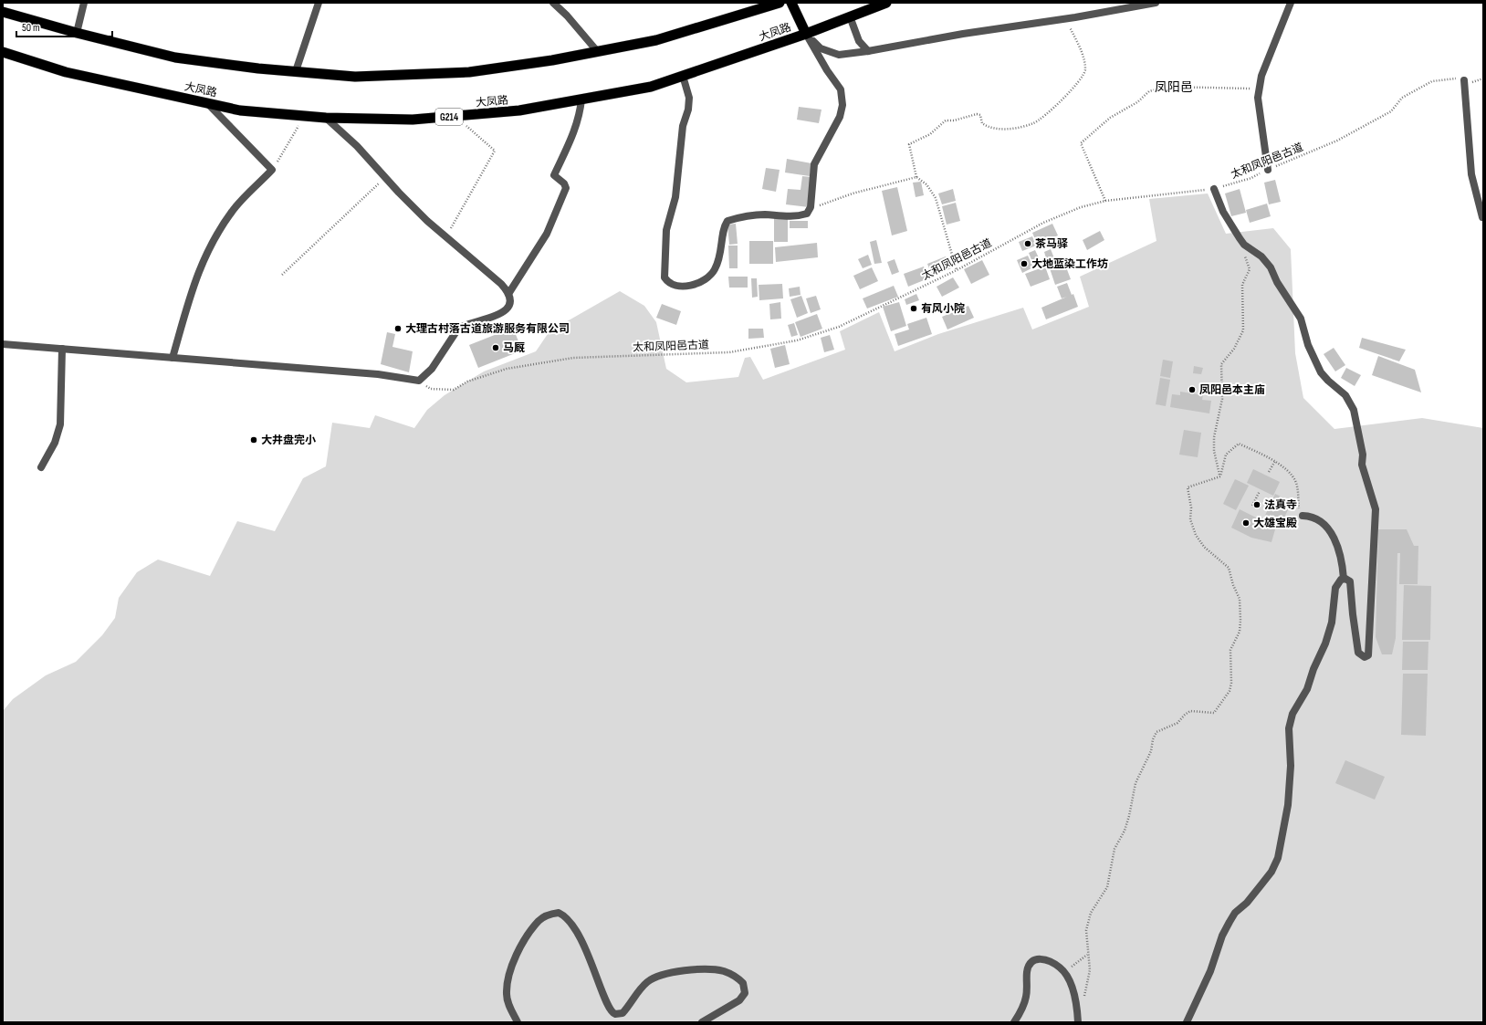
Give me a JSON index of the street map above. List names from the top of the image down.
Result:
{
  "streets": {
    "highway": ["大凤路", "G214"],
    "path": ["太和凤阳邑古道"]
  },
  "districts": ["凤阳邑"],
  "places": [
    "茶马驿",
    "大地蓝染工作坊",
    "有风小院",
    "大理古村落古道旅游服务有限公司",
    "马厩",
    "凤阳邑本主庙",
    "大井盘完小",
    "法真寺",
    "大雄宝殿"
  ],
  "scale_bar": "50 m"
}
